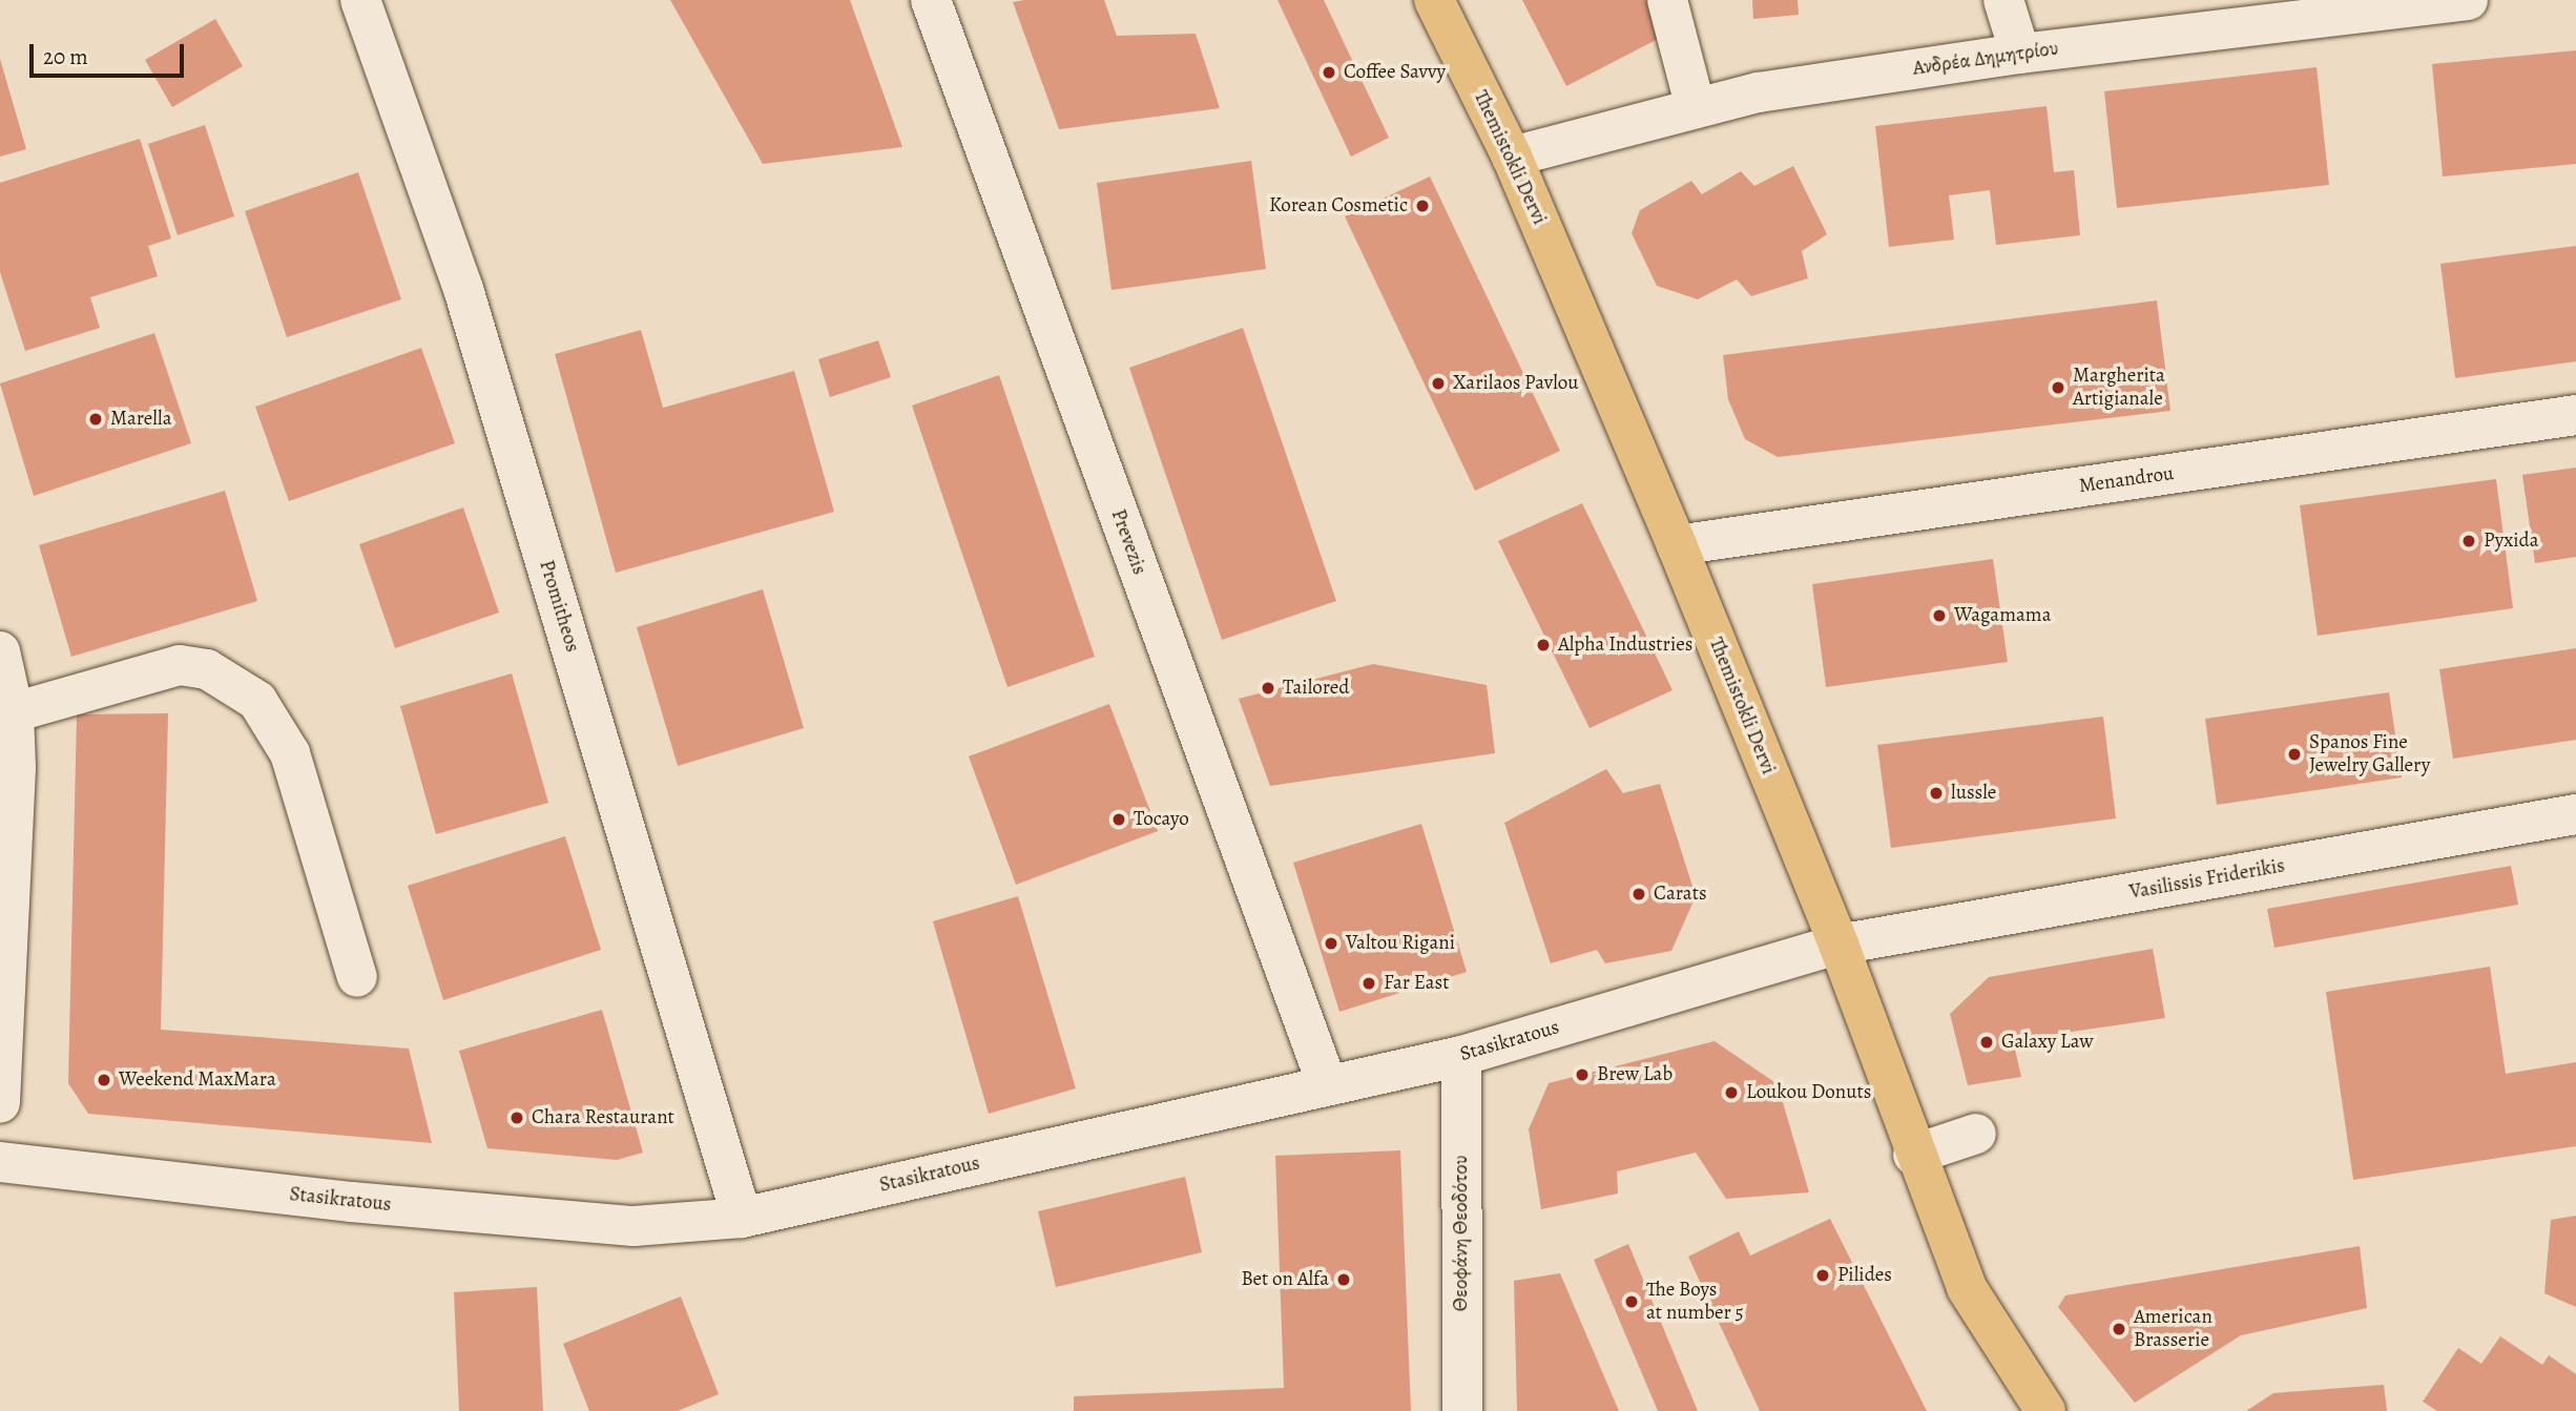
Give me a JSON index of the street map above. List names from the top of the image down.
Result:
{
  "streets": {
    "main road": ["Themistokli Dervi"],
    "street": [
      "Ανδρέα Δημητρίου",
      "Menandrou",
      "Prevezis",
      "Promitheos",
      "Vasilissis Friderikis",
      "Stasikratous",
      "Θεοφάνη Θεοδότου"
    ]
  },
  "crossings": [
    ["Ανδρέα Δημητρίου", "Themistokli Dervi"],
    ["Themistokli Dervi", "Menandrou"],
    ["Themistokli Dervi", "Vasilissis Friderikis"],
    ["Themistokli Dervi", "Stasikratous"],
    ["Prevezis", "Stasikratous"],
    ["Promitheos", "Stasikratous"],
    ["Vasilissis Friderikis", "Stasikratous"],
    ["Stasikratous", "Θεοφάνη Θεοδότου"]
  ],
  "places": [
    "Coffee Savvy",
    "Korean Cosmetic",
    "Xarilaos Pavlou",
    "Margherita Artigianale",
    "Marella",
    "Pyxida",
    "Wagamama",
    "Alpha Industries",
    "Tailored",
    "Spanos Fine Jewelry Gallery",
    "lussle",
    "Tocayo",
    "Carats",
    "Valtou Rigani",
    "Far East",
    "Galaxy Law",
    "Brew Lab",
    "Weekend MaxMara",
    "Loukou Donuts",
    "Chara Restaurant",
    "Pilides",
    "Bet on Alfa",
    "The Boys at number 5",
    "American Brasserie"
  ],
  "scale_bar": "20 m"
}
